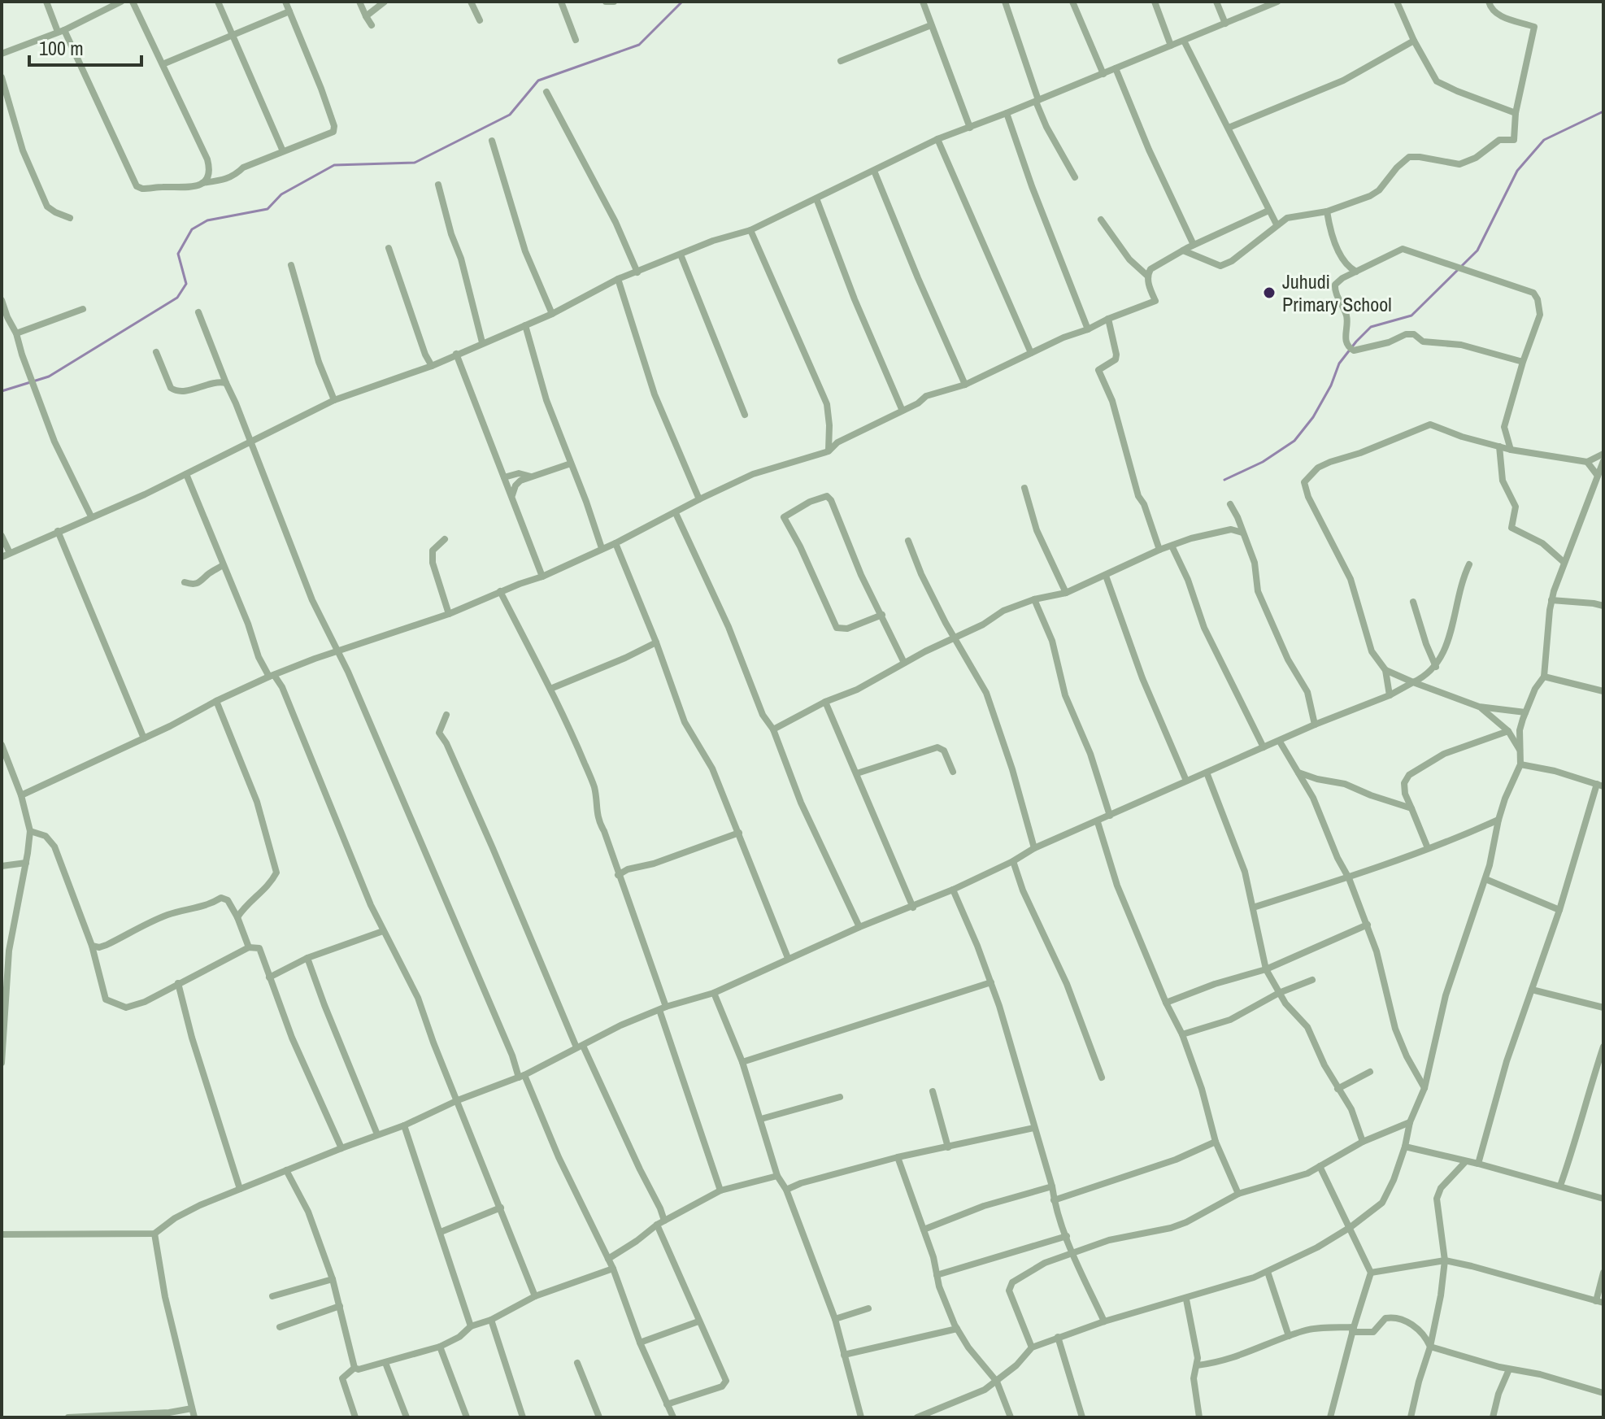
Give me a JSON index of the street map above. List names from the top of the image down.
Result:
{
  "places": ["Juhudi Primary School"],
  "scale_bar": "100 m"
}
